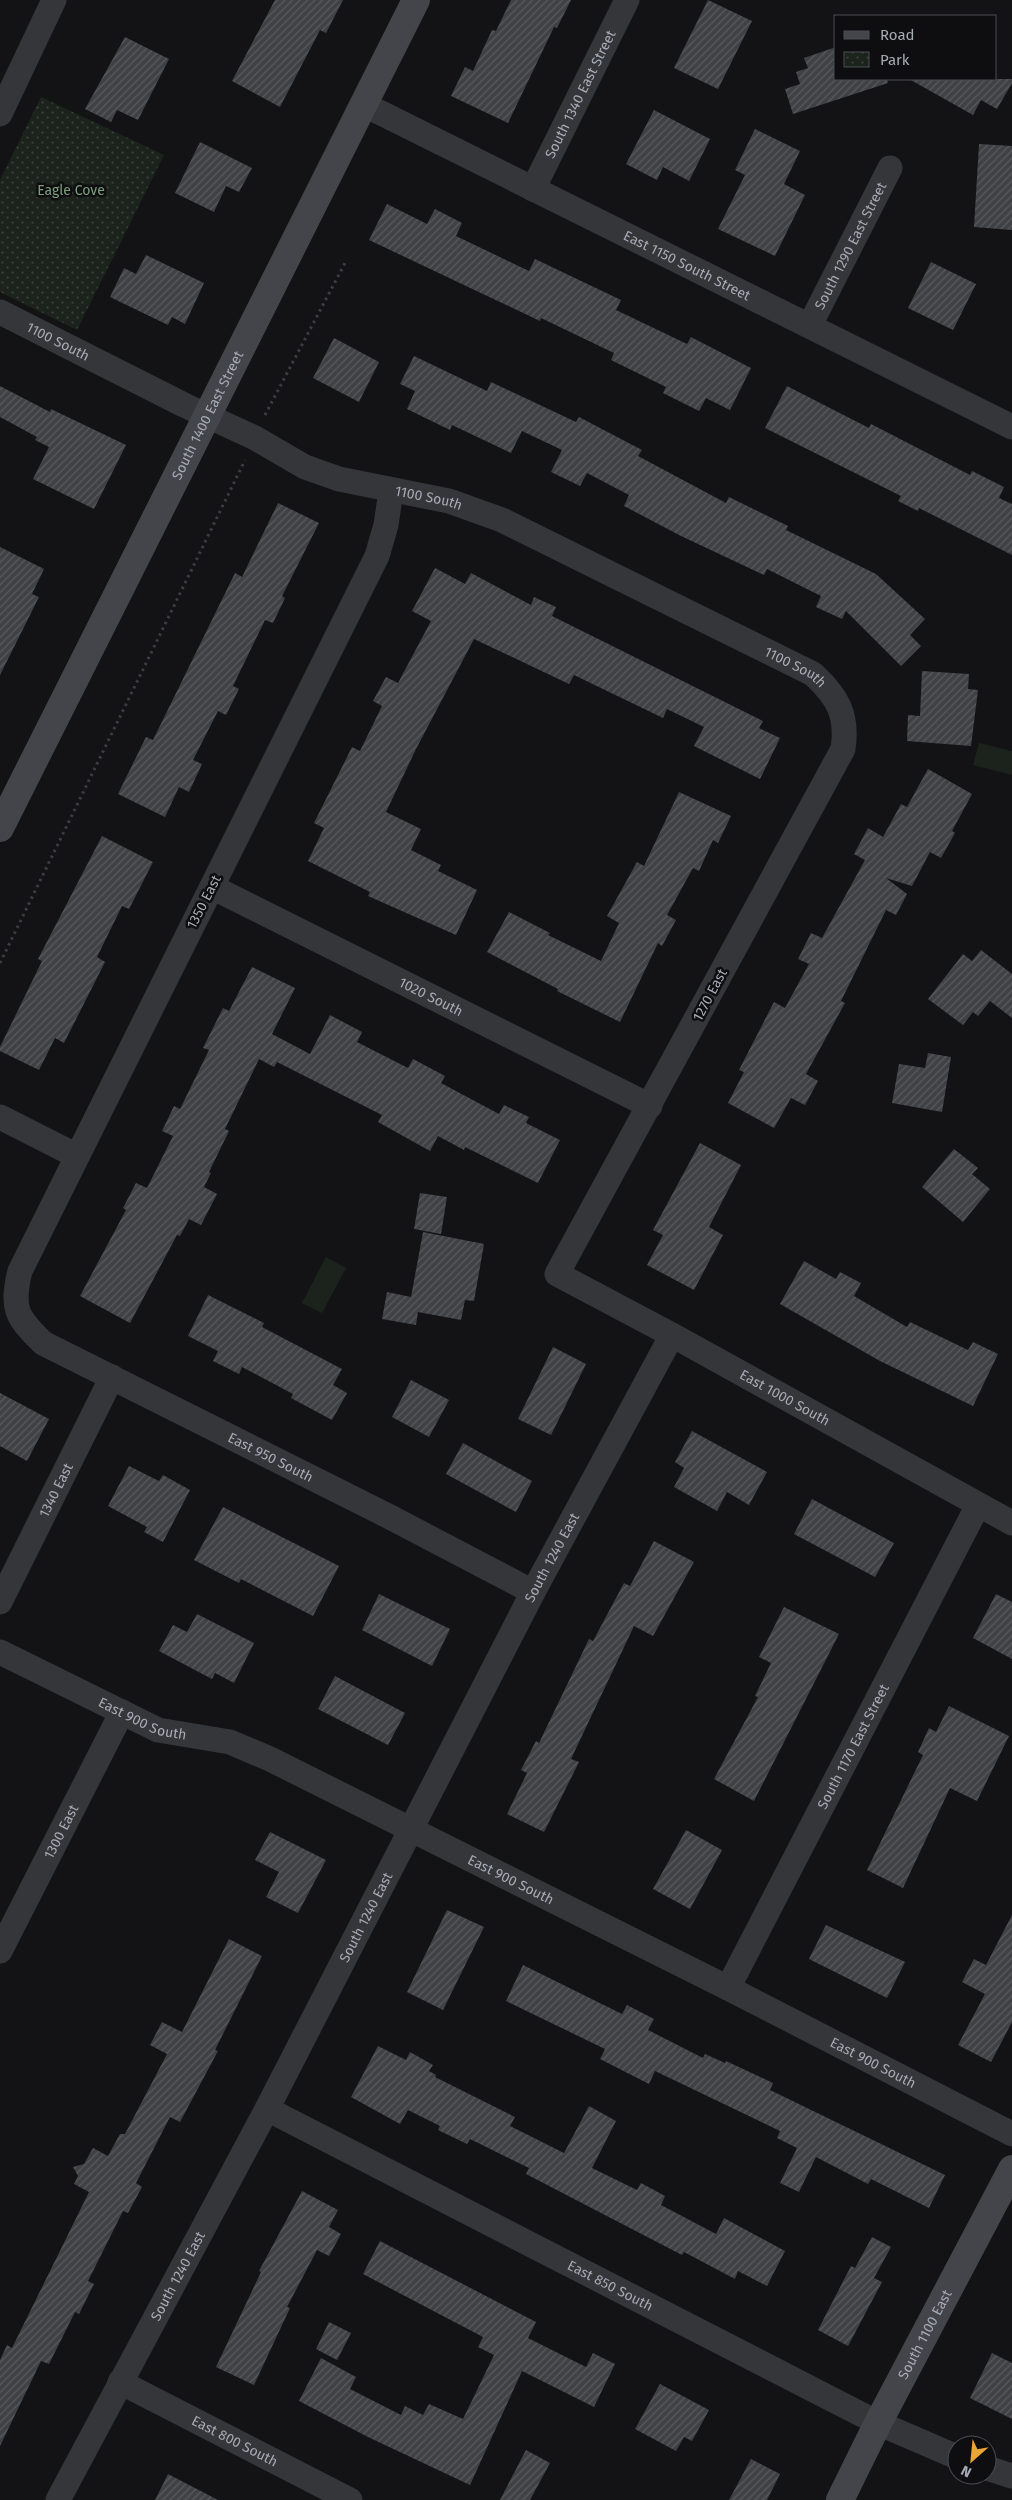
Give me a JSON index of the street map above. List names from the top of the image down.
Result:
{
  "streets": {
    "street": [
      "South 1340 East Street",
      "South 1290 East Street",
      "East 1150 South Street",
      "1100 South",
      "South 1400 East Street",
      "1350 East",
      "1270 East",
      "1020 South",
      "East 1000 South",
      "East 950 South",
      "1340 East",
      "South 1240 East",
      "East 900 South",
      "South 1170 East Street",
      "1300 East",
      "East 850 South",
      "South 1100 East",
      "East 800 South"
    ]
  },
  "crossings": [
    ["South 1340 East Street", "East 1150 South Street"],
    ["South 1290 East Street", "East 1150 South Street"],
    ["East 1150 South Street", "South 1400 East Street"],
    ["1100 South", "South 1400 East Street"],
    ["1100 South", "1350 East"],
    ["1100 South", "1270 East"],
    ["1350 East", "1020 South"],
    ["1350 East", "East 950 South"],
    ["1270 East", "1020 South"],
    ["1270 East", "East 1000 South"],
    ["East 1000 South", "South 1240 East"],
    ["East 1000 South", "South 1170 East Street"],
    ["East 950 South", "1340 East"],
    ["East 950 South", "South 1240 East"],
    ["South 1240 East", "East 900 South"],
    ["South 1240 East", "East 850 South"],
    ["South 1240 East", "East 800 South"],
    ["East 900 South", "South 1170 East Street"],
    ["East 900 South", "1300 East"],
    ["East 850 South", "South 1100 East"]
  ],
  "parks": ["Eagle Cove"],
  "legend": ["Road", "Park"],
  "north": "bottom left"
}
